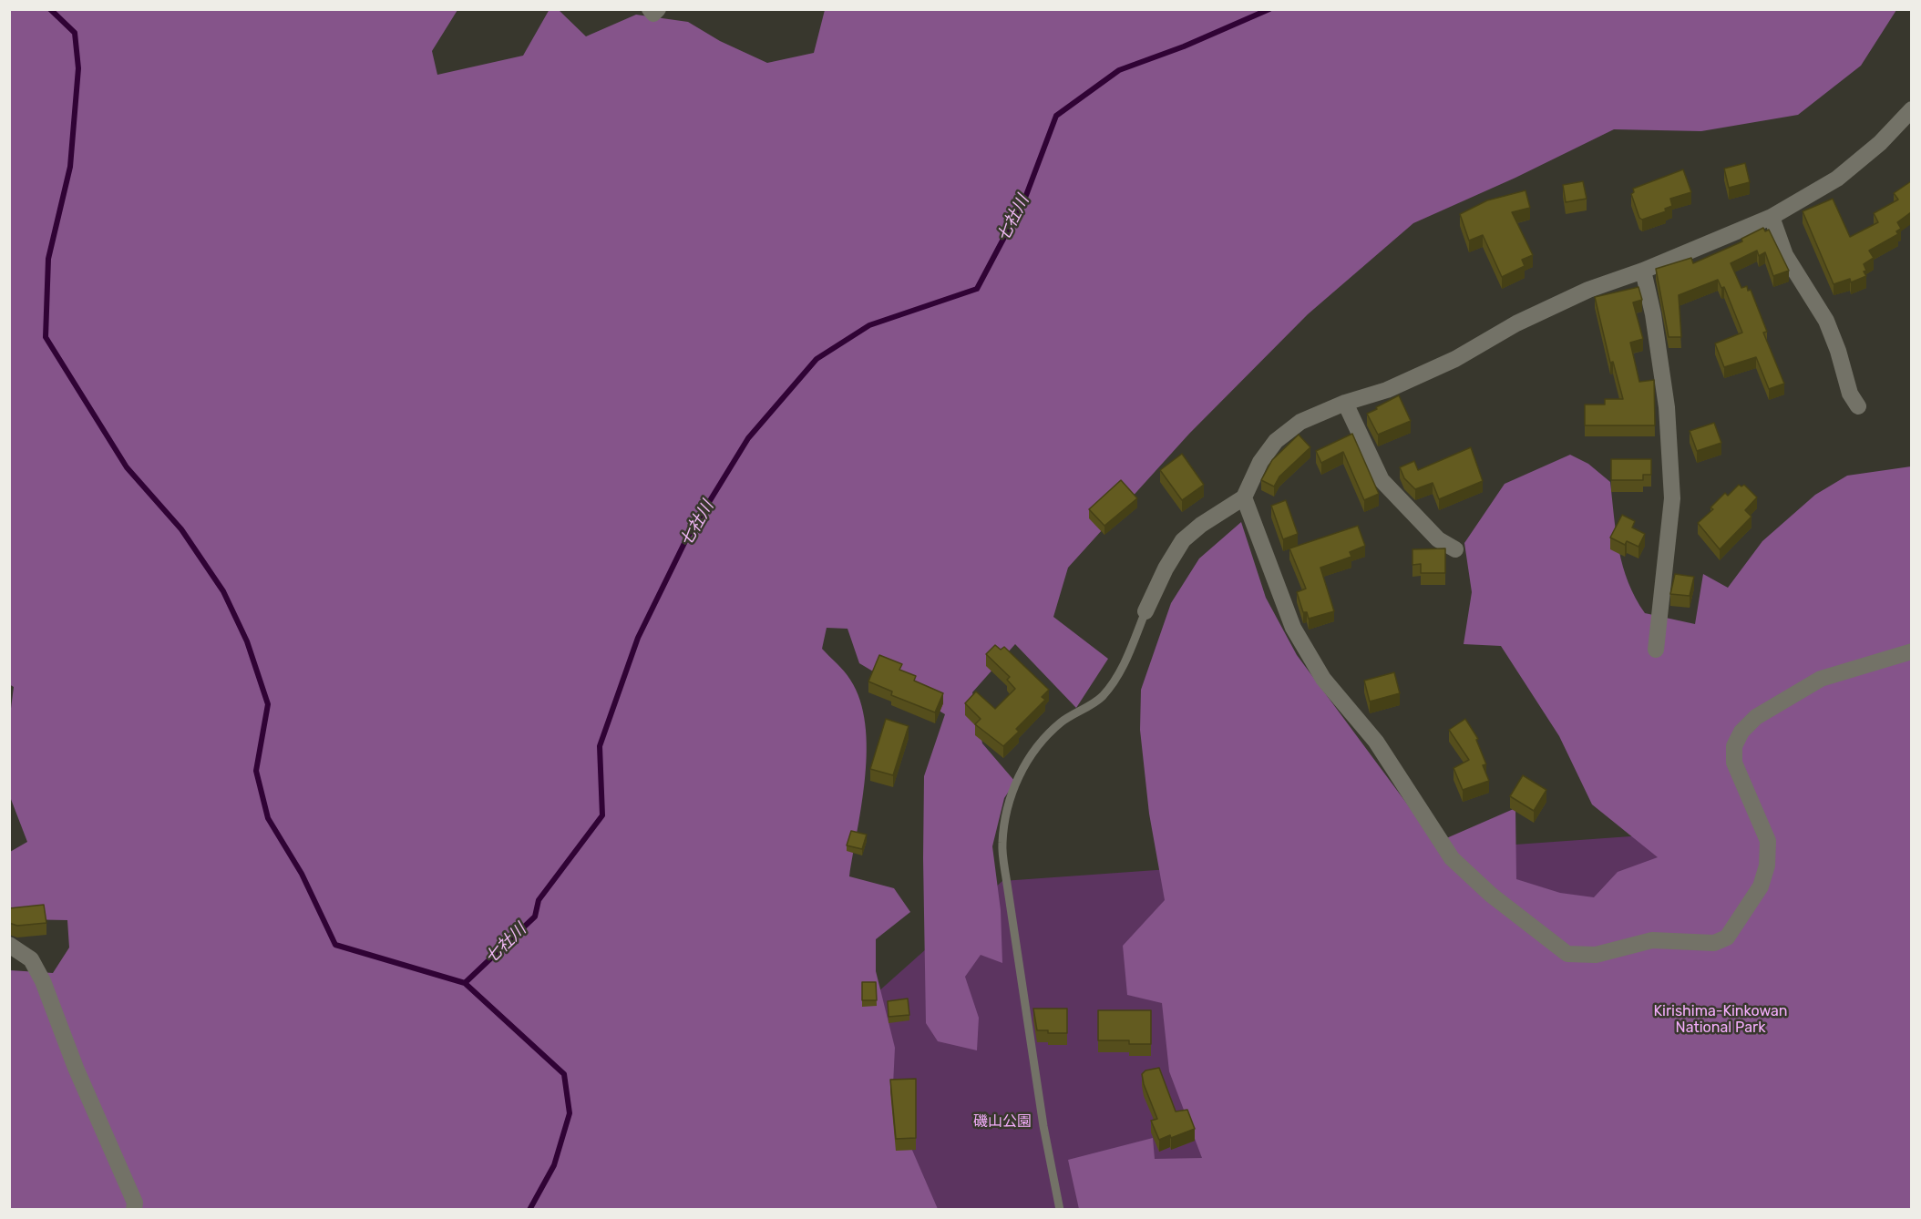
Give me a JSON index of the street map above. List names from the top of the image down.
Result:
{
  "water": ["七社川"],
  "parks": ["Kirishima-Kinkowan National Park", "磯山公園"]
}
